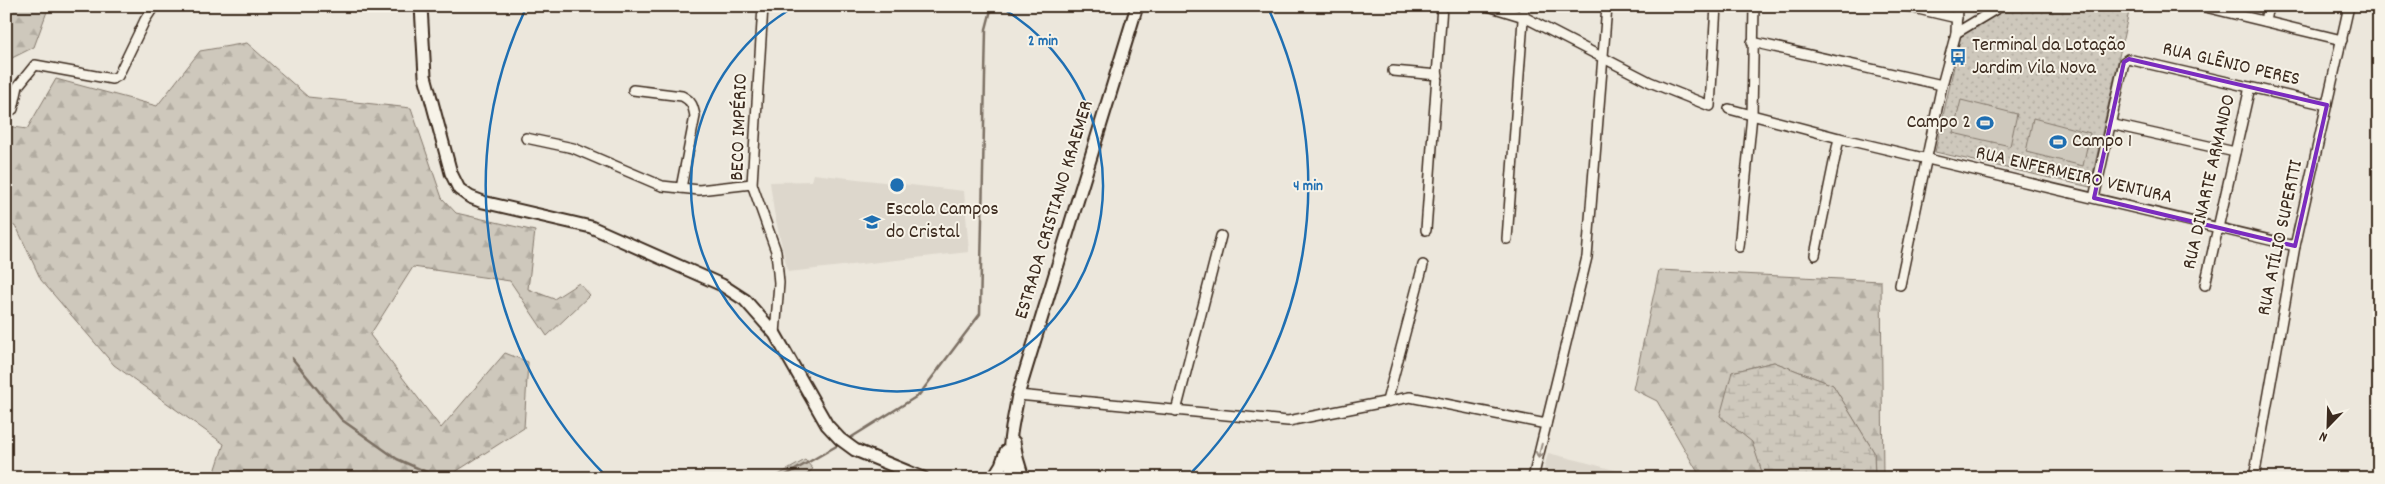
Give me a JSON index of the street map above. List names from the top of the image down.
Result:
{
  "streets": {
    "main road": ["ESTRADA CRISTIANO KRAEMER"],
    "street": [
      "RUA GLÊNIO PERES",
      "BECO IMPÉRIO",
      "RUA ENFERMEIRO VENTURA",
      "RUA DINARTE ARMANDO",
      "RUA ATÍLIO SUPERTTI"
    ]
  },
  "crossings": [
    ["RUA GLÊNIO PERES", "RUA DINARTE ARMANDO"],
    ["RUA GLÊNIO PERES", "RUA ATÍLIO SUPERTTI"],
    ["RUA ENFERMEIRO VENTURA", "RUA DINARTE ARMANDO"],
    ["RUA ENFERMEIRO VENTURA", "RUA ATÍLIO SUPERTTI"]
  ],
  "places": {
    "bus stop": ["Terminal da Lotação Jardim Vila Nova"],
    "sports": ["Campo 2", "Campo 1"],
    "school or university": ["Escola Campos do Cristal"]
  },
  "north": "bottom left",
  "rings": ["2 min", "4 min"]
}
